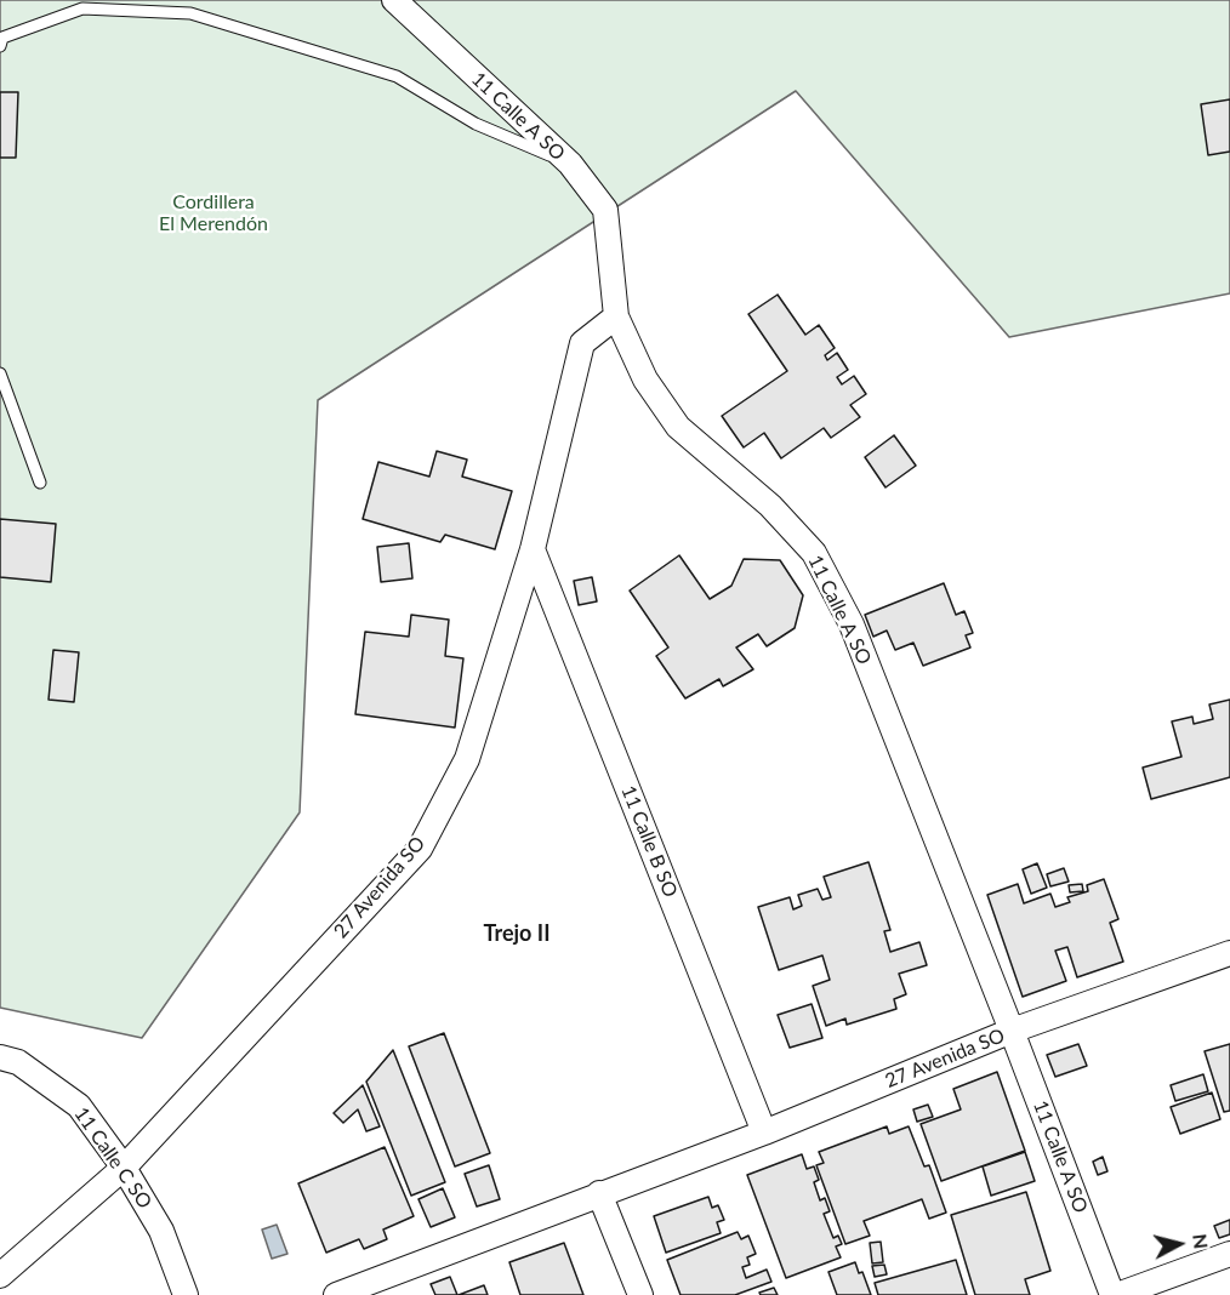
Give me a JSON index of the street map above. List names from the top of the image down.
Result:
{
  "streets": {
    "street": [
      "11 Calle A SO",
      "11 Calle B SO",
      "27 Avenida SO",
      "11 Calle C SO"
    ]
  },
  "crossings": [
    ["11 Calle A SO", "27 Avenida SO"],
    ["11 Calle B SO", "27 Avenida SO"],
    ["27 Avenida SO", "11 Calle C SO"]
  ],
  "districts": ["Trejo II"],
  "parks": ["Cordillera El Merendón"],
  "north": "right"
}
